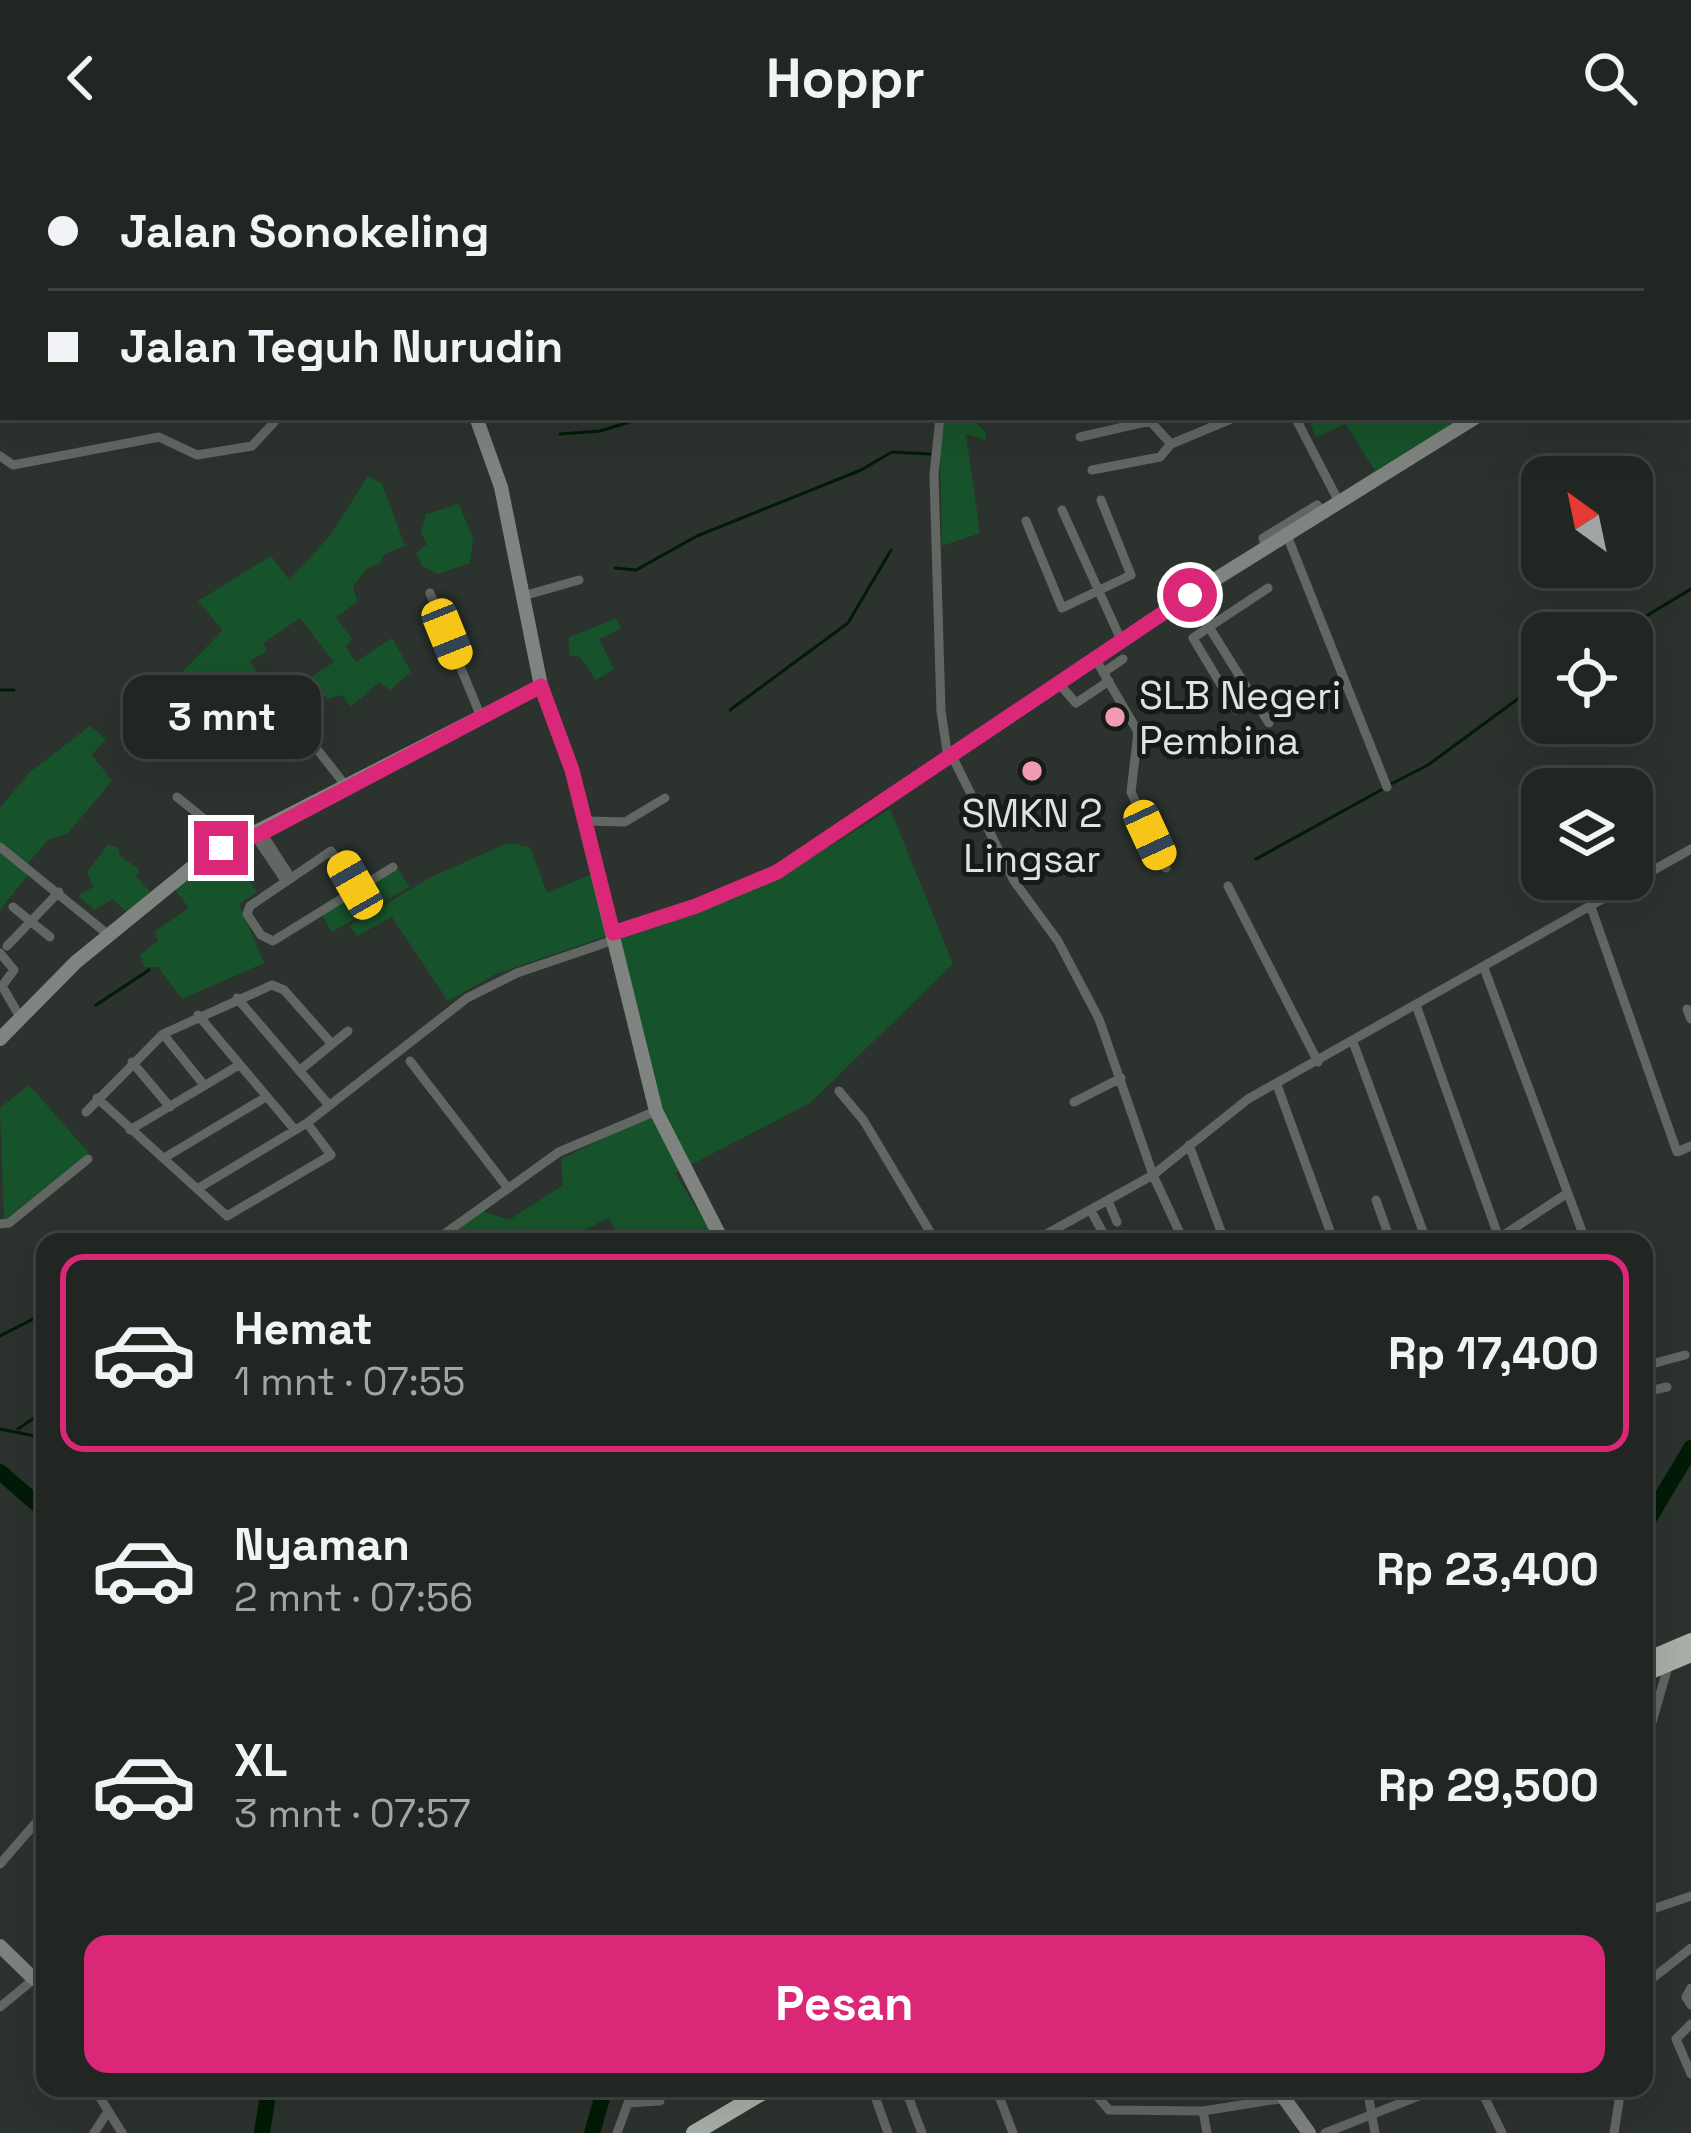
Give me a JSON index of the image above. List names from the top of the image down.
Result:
{
  "places": ["SLB Negeri Pembina", "SMKN 2 Lingsar"],
  "north": "top left",
  "page": {
    "header": "Hoppr",
    "banner": ["Jalan Sonokeling", "Jalan Teguh Nurudin"],
    "bubble": "3 mnt",
    "list": [
      {
        "name": "Hemat",
        "note": "1 mnt · 07:55",
        "value": "Rp 17,400"
      },
      {
        "name": "Nyaman",
        "note": "2 mnt · 07:56",
        "value": "Rp 23,400"
      },
      {
        "name": "XL",
        "note": "3 mnt · 07:57",
        "value": "Rp 29,500"
      }
    ],
    "buttons": "Pesan"
  }
}
